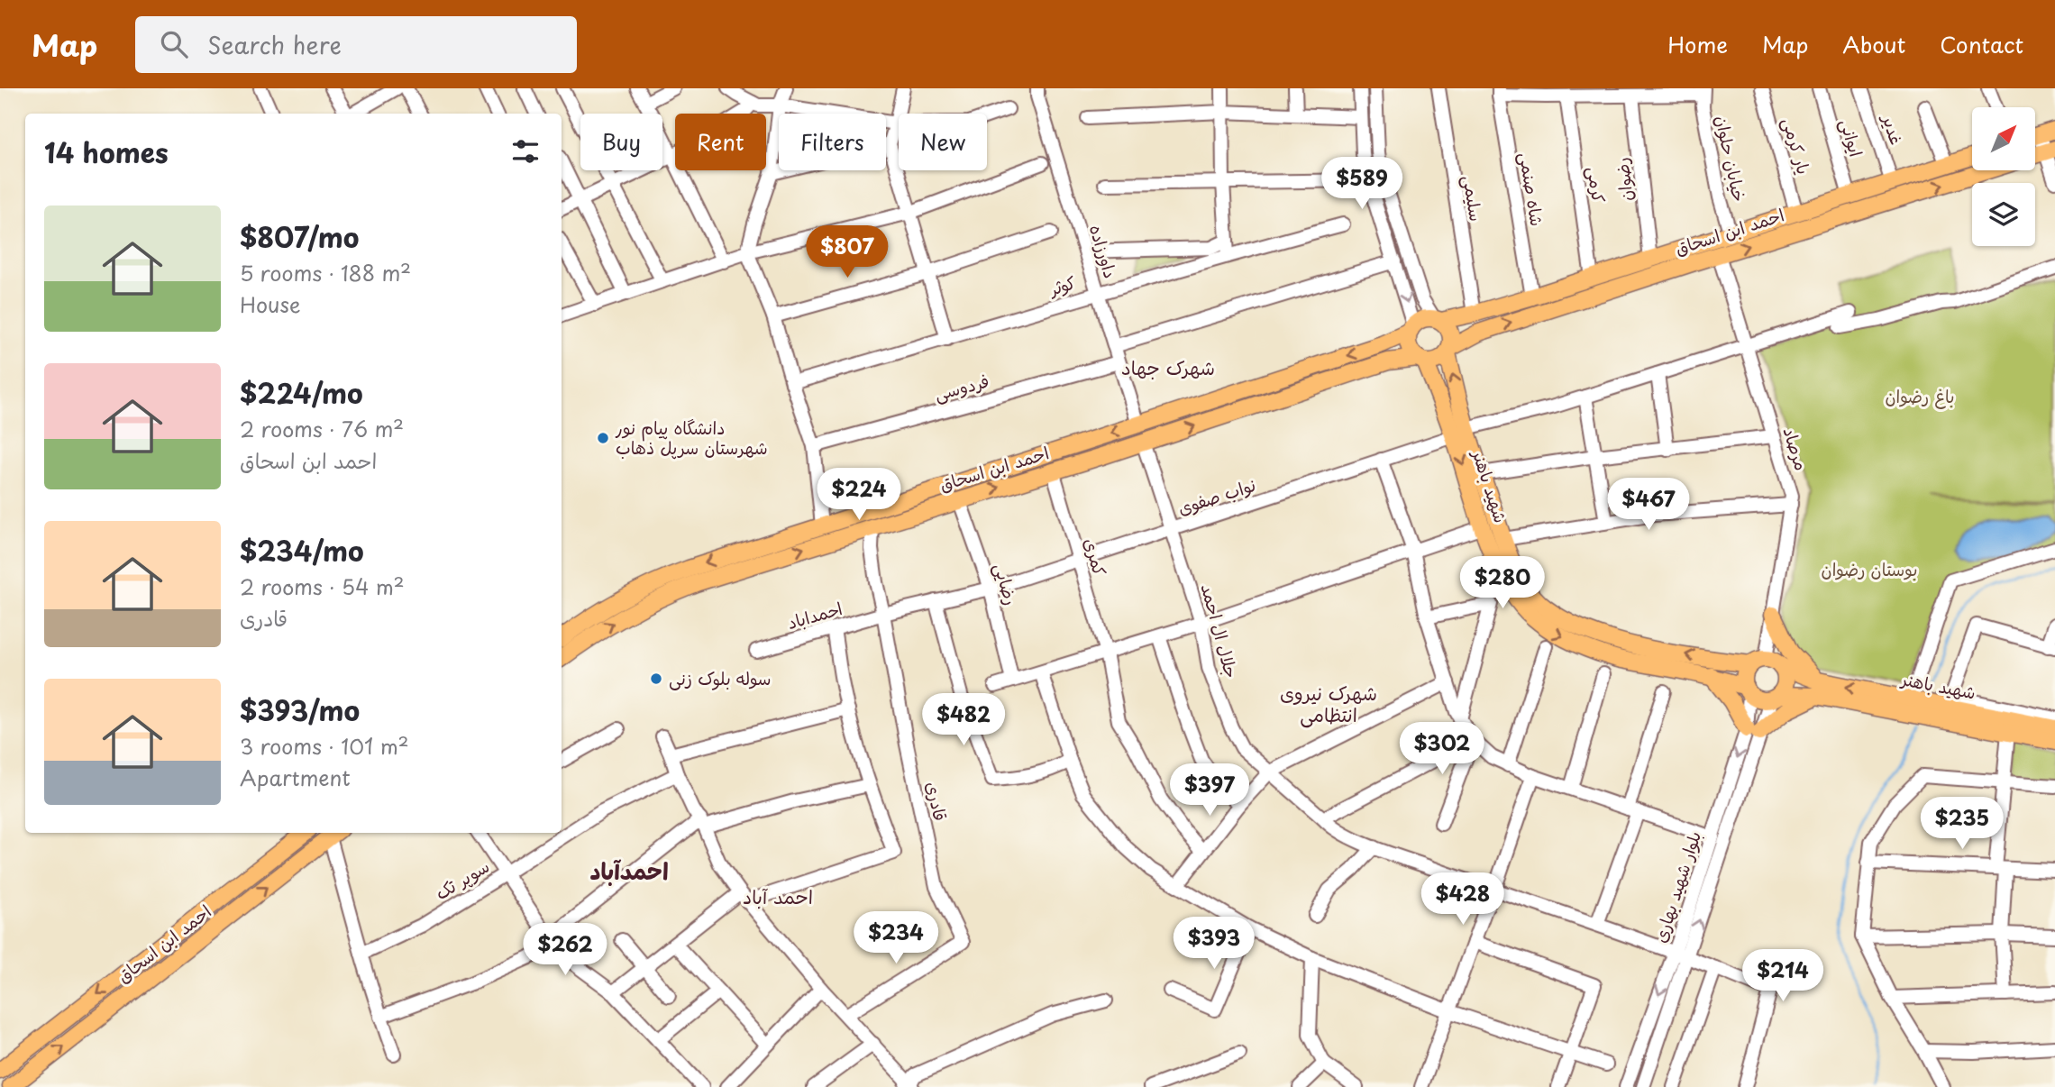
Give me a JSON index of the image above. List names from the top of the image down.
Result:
{
  "streets": {
    "main road": ["احمد ابن اسحاق", "شهید باهنر"],
    "street": [
      "غدیر",
      "ایوانی",
      "یار کرمی",
      "خیابان حلوان",
      "رضوان",
      "کرمی",
      "شاه صنمی",
      "سلیمی",
      "داورزاده",
      "کوثر",
      "فردوسی",
      "مرصاد",
      "نواب صفوی",
      "کمری",
      "رضایی",
      "احمداباد",
      "جلال ال احمد",
      "قادری",
      "سوپر تک",
      "بلوار شهید بهاری"
    ]
  },
  "crossings": [
    ["غدیر", "احمد ابن اسحاق"],
    ["ایوانی", "احمد ابن اسحاق"],
    ["یار کرمی", "احمد ابن اسحاق"],
    ["خیابان حلوان", "احمد ابن اسحاق"],
    ["رضوان", "احمد ابن اسحاق"],
    ["کرمی", "احمد ابن اسحاق"],
    ["شاه صنمی", "احمد ابن اسحاق"],
    ["سلیمی", "احمد ابن اسحاق"],
    ["احمد ابن اسحاق", "داورزاده"],
    ["احمد ابن اسحاق", "مرصاد"],
    ["احمد ابن اسحاق", "شهید باهنر"],
    ["احمد ابن اسحاق", "کمری"],
    ["احمد ابن اسحاق", "رضایی"],
    ["احمد ابن اسحاق", "جلال ال احمد"],
    ["احمد ابن اسحاق", "قادری"],
    ["داورزاده", "کوثر"],
    ["داورزاده", "فردوسی"],
    ["مرصاد", "شهید باهنر"],
    ["مرصاد", "نواب صفوی"],
    ["مرصاد", "بلوار شهید بهاری"],
    ["شهید باهنر", "نواب صفوی"],
    ["شهید باهنر", "بلوار شهید بهاری"],
    ["نواب صفوی", "کمری"],
    ["نواب صفوی", "رضایی"],
    ["نواب صفوی", "احمداباد"],
    ["نواب صفوی", "جلال ال احمد"],
    ["احمداباد", "قادری"],
    ["جلال ال احمد", "بلوار شهید بهاری"]
  ],
  "districts": [
    "شهرک جهاد",
    "شهرک نیروی انتظامی",
    "احمدآباد",
    "احمد آباد"
  ],
  "parks": ["باغ رضوان", "بوستان رضوان"],
  "places": ["دانشگاه پیام نور شهرستان سرپل ذهاب", "سوله بلوک زنی"],
  "north": "top right",
  "page": {
    "header": "Map",
    "search": "Search here",
    "nav": [
      "Home",
      "Map",
      "About",
      "Contact"
    ],
    "chip": [
      "Buy",
      "Rent",
      "Filters",
      "New"
    ],
    "heading": "14 homes",
    "price": [
      "$589",
      "$807",
      "$224",
      "$467",
      "$280",
      "$482",
      "$302",
      "$397",
      "$235",
      "$428",
      "$234",
      "$393",
      "$262",
      "$214"
    ],
    "list": [
      {
        "name": "$807/mo",
        "note": "5 rooms · 188 m² · House"
      },
      {
        "name": "$224/mo",
        "note": "2 rooms · 76 m² · احمد ابن اسحاق"
      },
      {
        "name": "$234/mo",
        "note": "2 rooms · 54 m² · قادری"
      },
      {
        "name": "$393/mo",
        "note": "3 rooms · 101 m² · Apartment"
      }
    ]
  }
}
